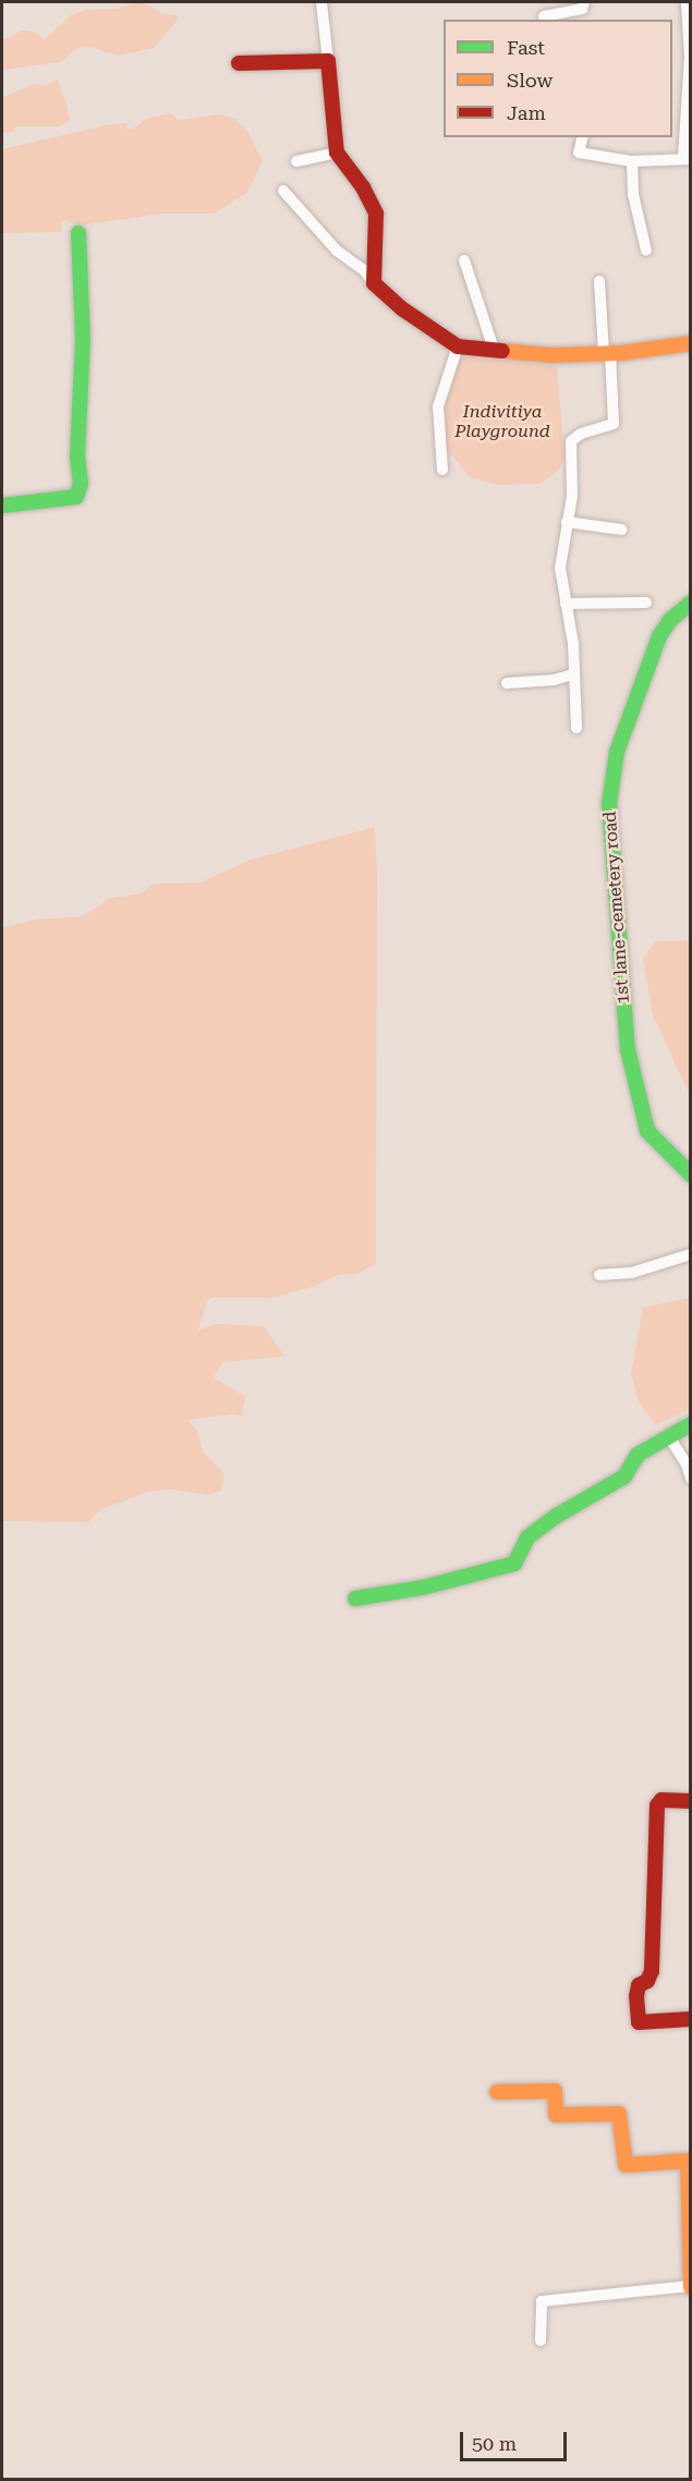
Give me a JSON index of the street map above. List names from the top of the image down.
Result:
{
  "streets": {
    "street": ["1st lane-cemetery road"]
  },
  "parks": ["Indivitiya Playground"],
  "legend": ["Fast", "Slow", "Jam"],
  "scale_bar": "50 m"
}
